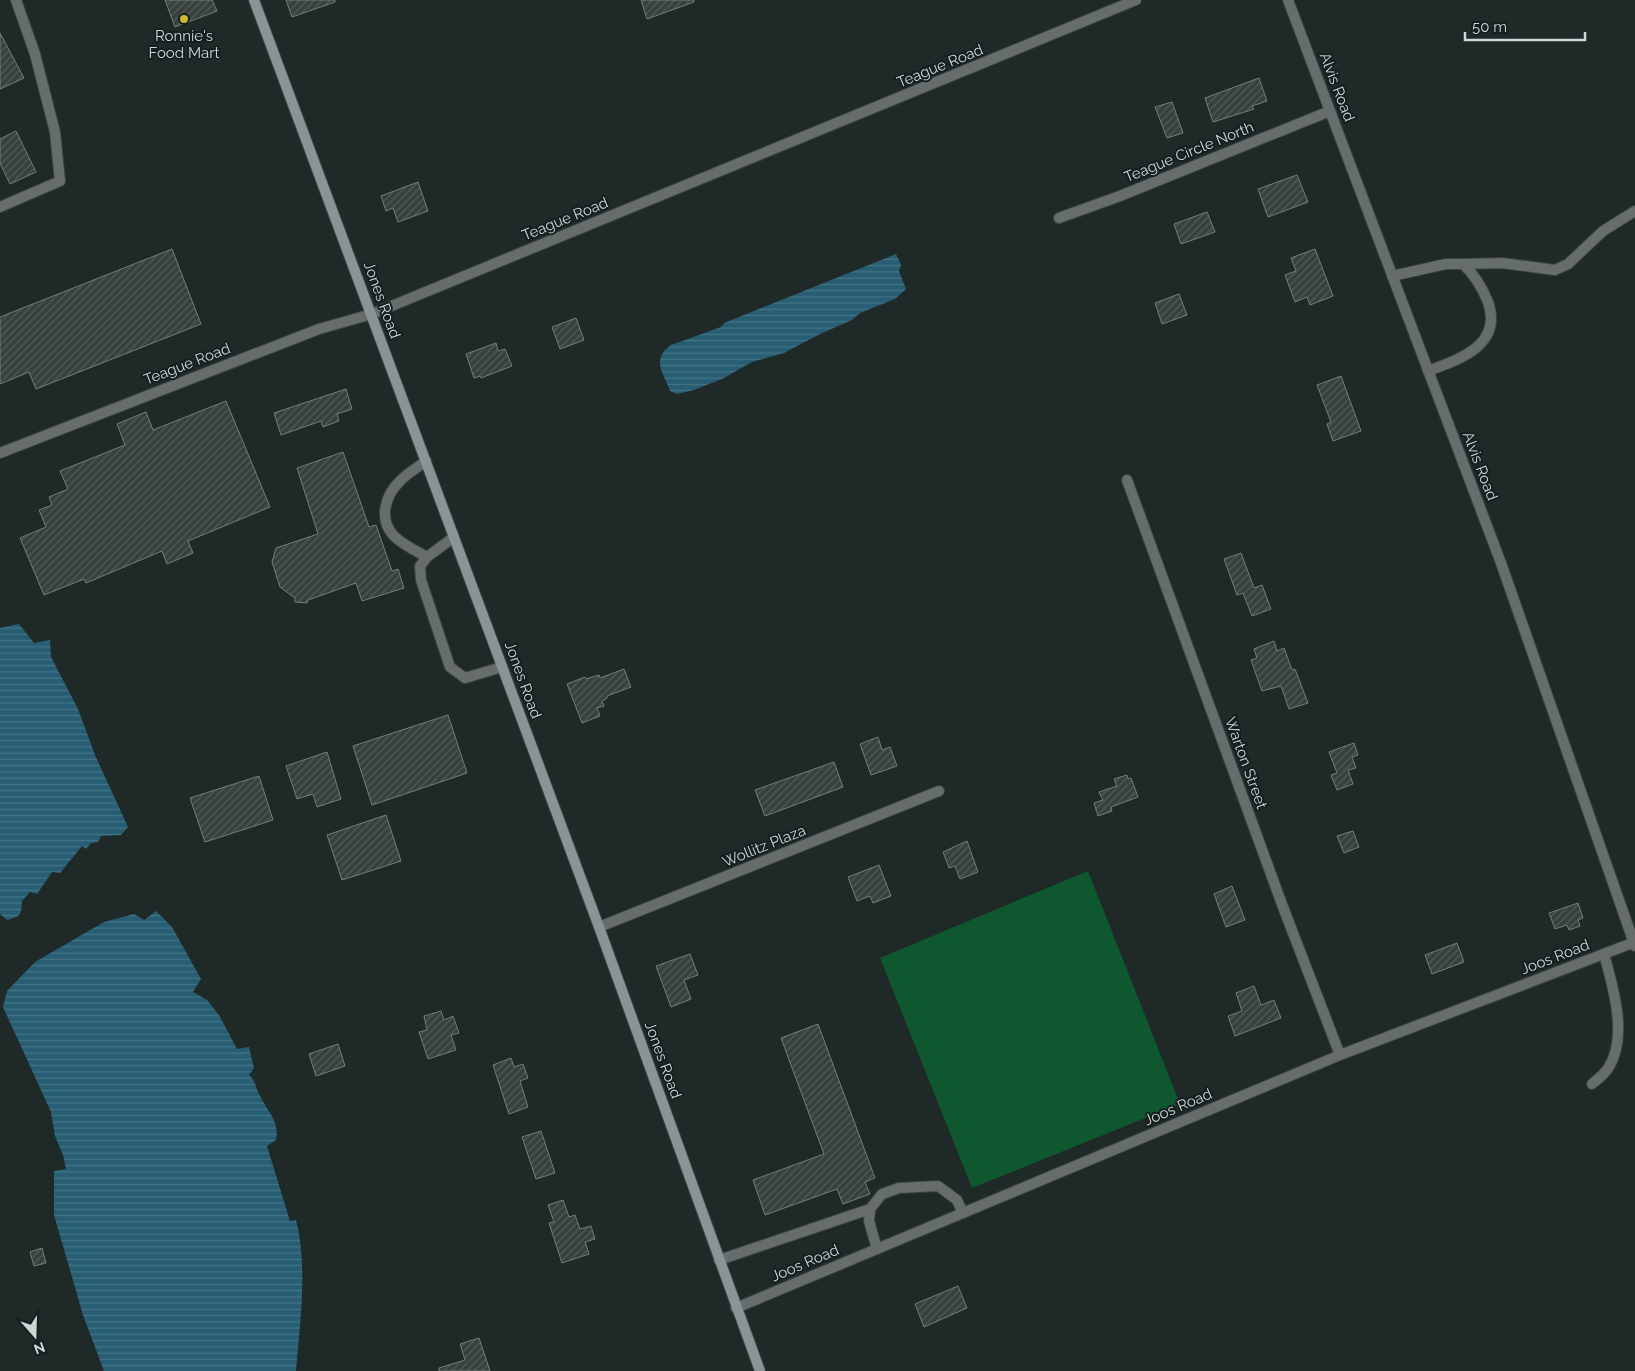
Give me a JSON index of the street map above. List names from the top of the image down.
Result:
{
  "streets": {
    "street": [
      "Teague Road",
      "Alvis Road",
      "Teague Circle North",
      "Jones Road",
      "Warton Street",
      "Wollitz Plaza",
      "Joos Road"
    ]
  },
  "crossings": [
    ["Teague Road", "Jones Road"],
    ["Alvis Road", "Teague Circle North"],
    ["Alvis Road", "Joos Road"],
    ["Jones Road", "Wollitz Plaza"],
    ["Jones Road", "Joos Road"],
    ["Warton Street", "Joos Road"]
  ],
  "places": ["Ronnie's Food Mart"],
  "scale_bar": "50 m",
  "north": "bottom"
}
